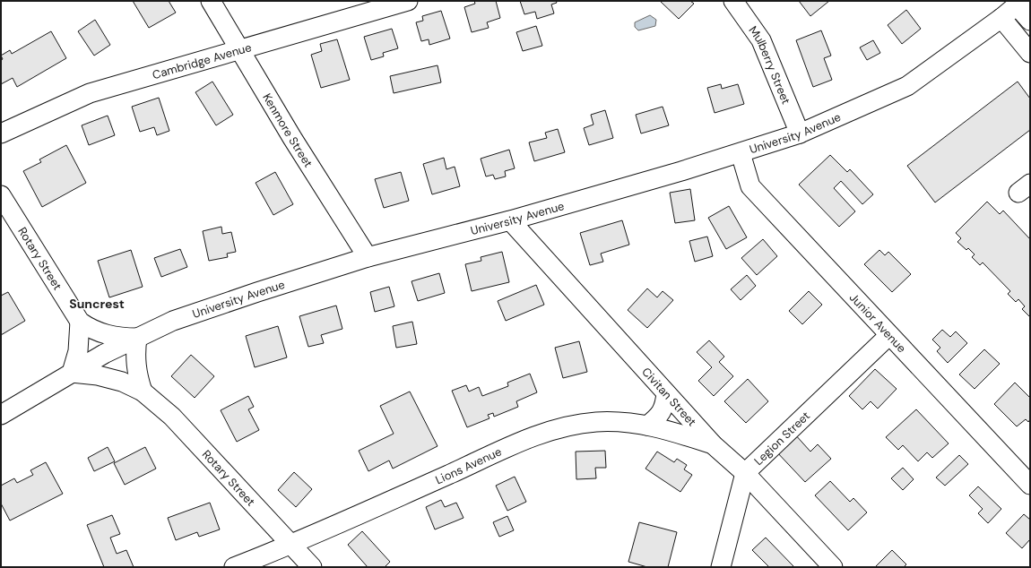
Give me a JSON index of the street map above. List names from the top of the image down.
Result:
{
  "streets": {
    "street": [
      "Cambridge Avenue",
      "Mulberry Street",
      "Kenmore Street",
      "University Avenue",
      "Rotary Street",
      "Junior Avenue",
      "Civitan Street",
      "Legion Street",
      "Lions Avenue"
    ]
  },
  "crossings": [
    ["Cambridge Avenue", "Kenmore Street"],
    ["Mulberry Street", "University Avenue"],
    ["Kenmore Street", "University Avenue"],
    ["University Avenue", "Rotary Street"],
    ["University Avenue", "Junior Avenue"],
    ["University Avenue", "Civitan Street"],
    ["Rotary Street", "Lions Avenue"],
    ["Junior Avenue", "Legion Street"],
    ["Civitan Street", "Legion Street"],
    ["Civitan Street", "Lions Avenue"]
  ],
  "districts": ["Suncrest"]
}
